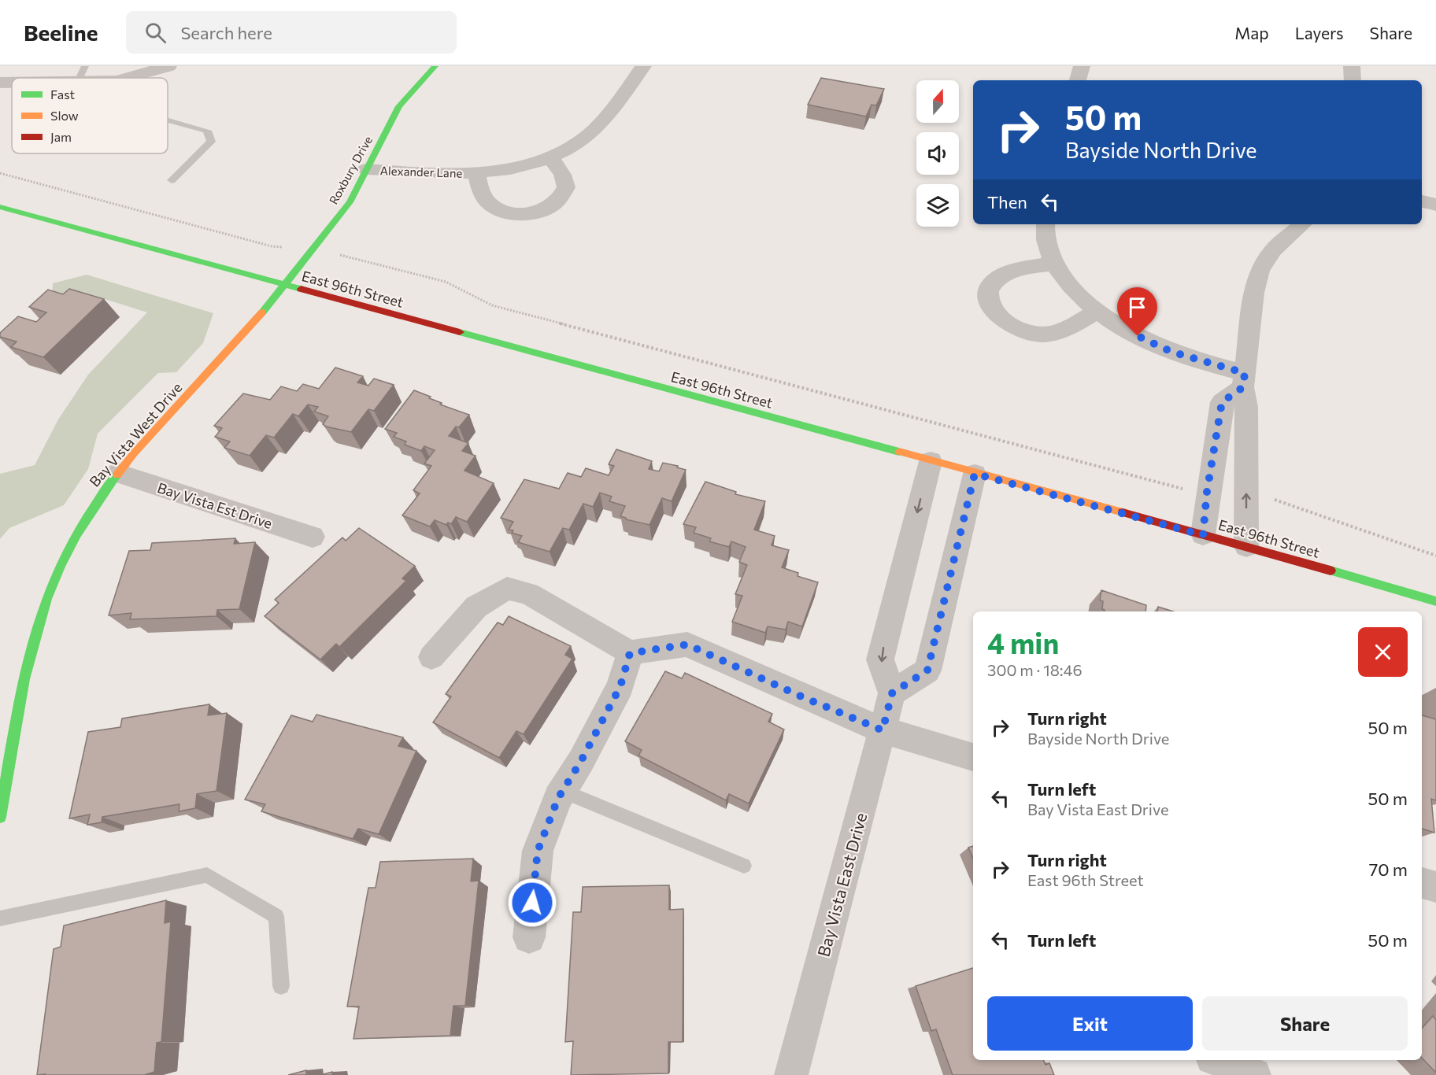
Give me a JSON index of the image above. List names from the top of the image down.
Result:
{
  "streets": {
    "main road": ["Roxbury Drive", "East 96th Street", "Bay Vista West Drive"],
    "street": ["Alexander Lane", "Bay Vista Est Drive", "Bay Vista East Drive"]
  },
  "crossings": [
    ["Roxbury Drive", "Alexander Lane"],
    ["Roxbury Drive", "East 96th Street"],
    ["Roxbury Drive", "Bay Vista West Drive"],
    ["East 96th Street", "Bay Vista West Drive"],
    ["Bay Vista West Drive", "Bay Vista Est Drive"]
  ],
  "legend": ["Fast", "Slow", "Jam"],
  "north": "top",
  "page": {
    "header": "Beeline",
    "search": "Search here",
    "nav": ["Map", "Layers", "Share"],
    "turn": ["50 m", "Bayside North Drive"],
    "then": "Then",
    "heading": ["4 min", "300 m · 18:46"],
    "list": [
      {
        "name": "Turn right",
        "note": "Bayside North Drive",
        "value": "50 m"
      },
      {
        "name": "Turn left",
        "note": "Bay Vista East Drive",
        "value": "50 m"
      },
      {
        "name": "Turn right",
        "note": "East 96th Street",
        "value": "70 m"
      },
      {
        "name": "Turn left",
        "value": "50 m"
      }
    ],
    "buttons": ["Exit", "Share"]
  }
}
